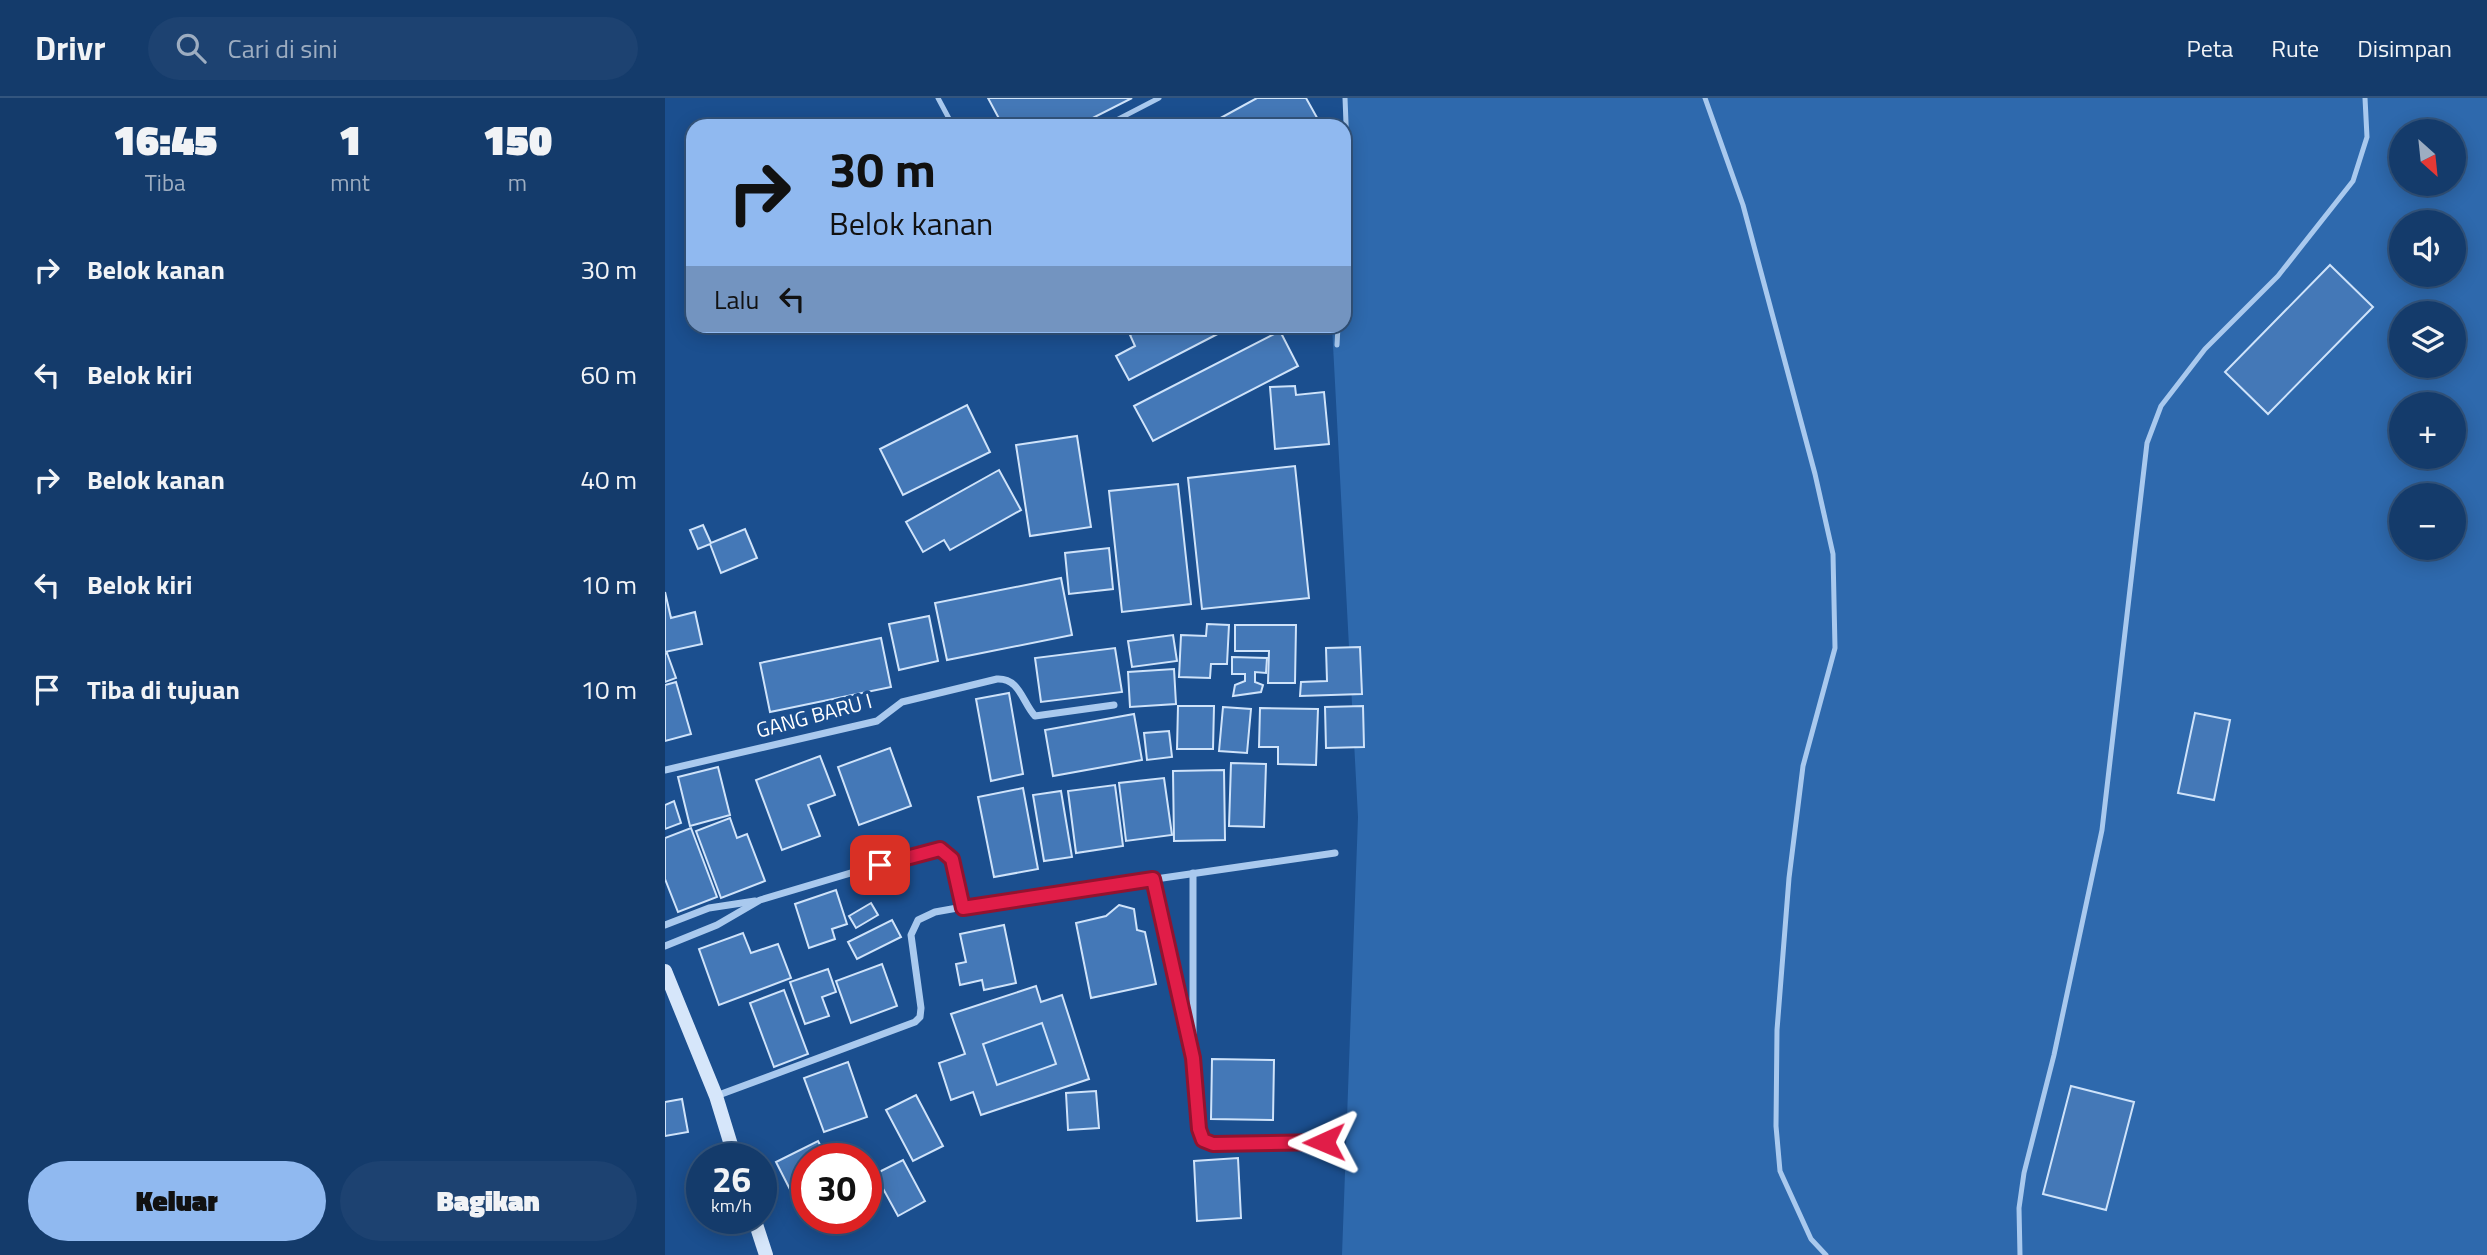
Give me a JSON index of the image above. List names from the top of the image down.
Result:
{
  "streets": {
    "street": ["GANG BARU I"]
  },
  "north": "bottom right",
  "page": {
    "header": "Drivr",
    "search": "Cari di sini",
    "nav": ["Peta", "Rute", "Disimpan"],
    "eta": [
      "16:45",
      "Tiba",
      "1",
      "mnt",
      "150",
      "m"
    ],
    "map_buttons": ["+", "−"],
    "turn": ["30 m", "Belok kanan"],
    "list": [
      {
        "name": "Belok kanan",
        "value": "30 m"
      },
      {
        "name": "Belok kiri",
        "value": "60 m"
      },
      {
        "name": "Belok kanan",
        "value": "40 m"
      },
      {
        "name": "Belok kiri",
        "value": "10 m"
      },
      {
        "name": "Tiba di tujuan",
        "value": "10 m"
      }
    ],
    "then": "Lalu",
    "speed": "26 km/h",
    "limit": "30",
    "buttons": ["Keluar", "Bagikan"]
  }
}
